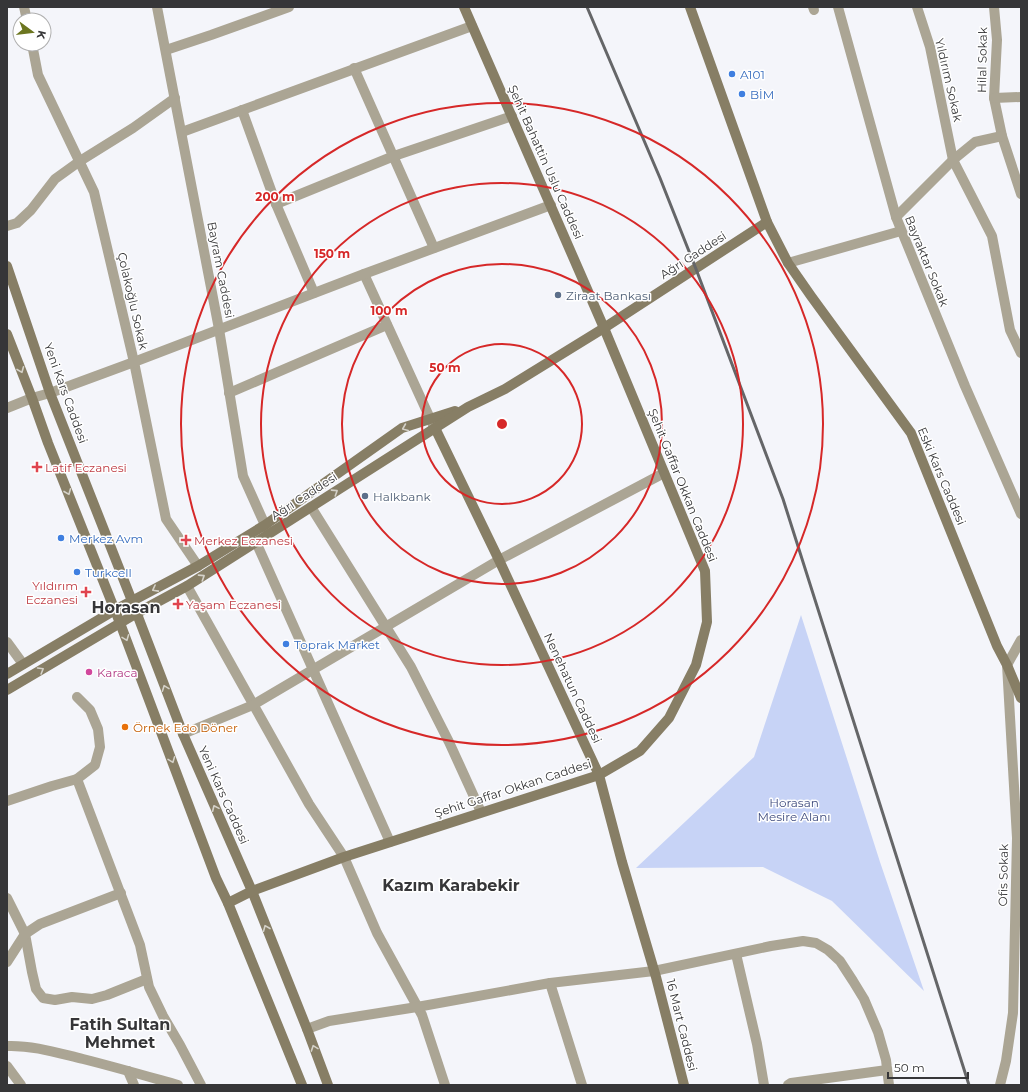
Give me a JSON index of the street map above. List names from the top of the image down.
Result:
{
  "streets": {
    "main road": [
      "Şehit Bahattin Uslu Caddesi",
      "Ağrı Caddesi",
      "Yeni Kars Caddesi",
      "Eski Kars Caddesi",
      "Şehit Gaffar Okkan Caddesi",
      "Nenehatun Caddesi",
      "16 Mart Caddesi"
    ],
    "street": [
      "Hilal Sokak",
      "Yıldırım Sokak",
      "Bayraktar Sokak",
      "Bayram Caddesi",
      "Çolakoğlu Sokak",
      "Ofis Sokak"
    ]
  },
  "crossings": [
    ["Şehit Bahattin Uslu Caddesi", "Ağrı Caddesi"],
    ["Şehit Bahattin Uslu Caddesi", "Şehit Gaffar Okkan Caddesi"],
    ["Ağrı Caddesi", "Bayram Caddesi"],
    ["Ağrı Caddesi", "Çolakoğlu Sokak"],
    ["Ağrı Caddesi", "Yeni Kars Caddesi"],
    ["Ağrı Caddesi", "Eski Kars Caddesi"],
    ["Ağrı Caddesi", "Şehit Gaffar Okkan Caddesi"],
    ["Ağrı Caddesi", "Nenehatun Caddesi"],
    ["Yeni Kars Caddesi", "Şehit Gaffar Okkan Caddesi"],
    ["Eski Kars Caddesi", "Ofis Sokak"],
    ["Şehit Gaffar Okkan Caddesi", "Nenehatun Caddesi"],
    ["Nenehatun Caddesi", "16 Mart Caddesi"]
  ],
  "districts": ["Horasan", "Kazım Karabekir", "Fatih Sultan Mehmet"],
  "parks": ["Horasan Mesire Alanı"],
  "places": {
    "other": [
      "A101",
      "BİM",
      "Ziraat Bankası",
      "Halkbank",
      "Merkez Avm",
      "Turkcell",
      "Toprak Market",
      "Karaca",
      "Örnek Edo Döner"
    ],
    "health": [
      "Latif Eczanesi",
      "Merkez Eczanesi",
      "Yıldırım Eczanesi",
      "Yaşam Eczanesi"
    ]
  },
  "scale_bar": "50 m",
  "north": "right",
  "rings": [
    "200 m",
    "150 m",
    "100 m",
    "50 m"
  ]
}
